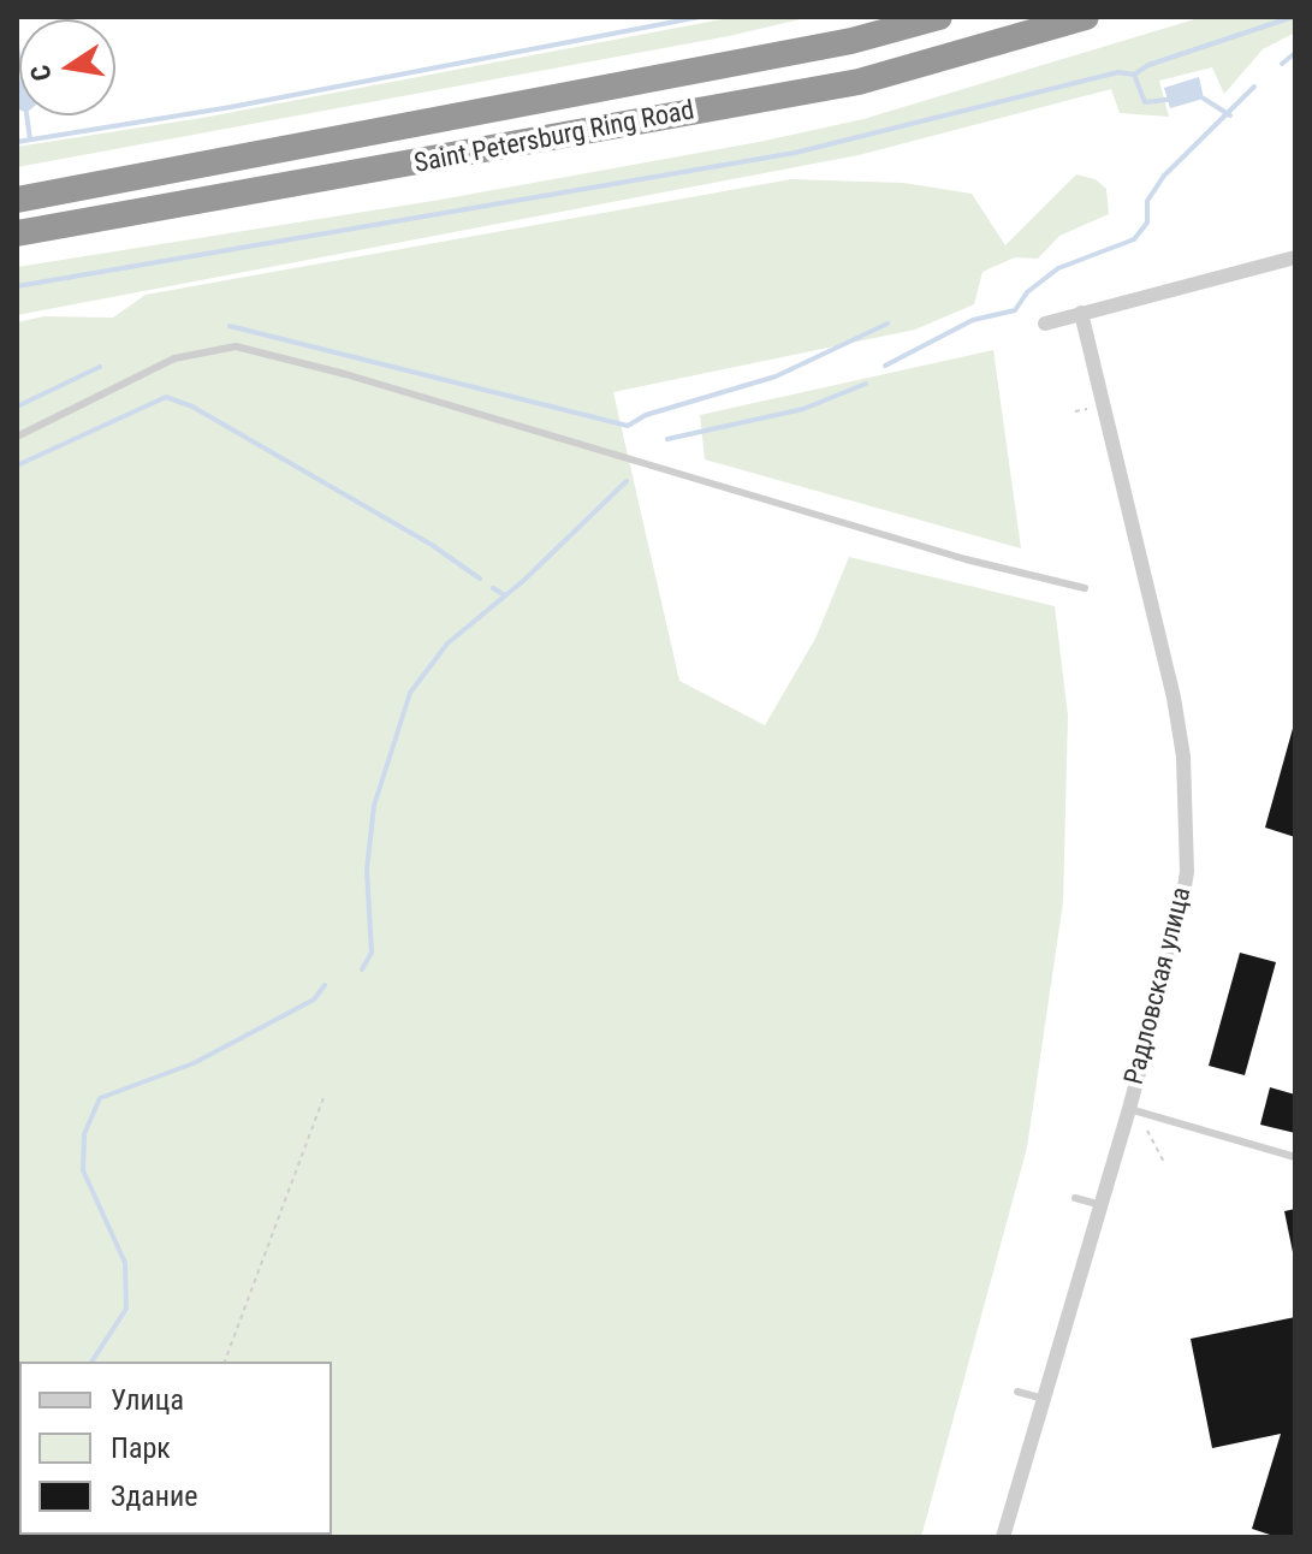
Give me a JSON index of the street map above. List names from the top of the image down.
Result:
{
  "streets": {
    "highway": ["Saint Petersburg Ring Road"],
    "street": ["Радловская улица"]
  },
  "legend": ["Улица", "Парк", "Здание"],
  "north": "left"
}
